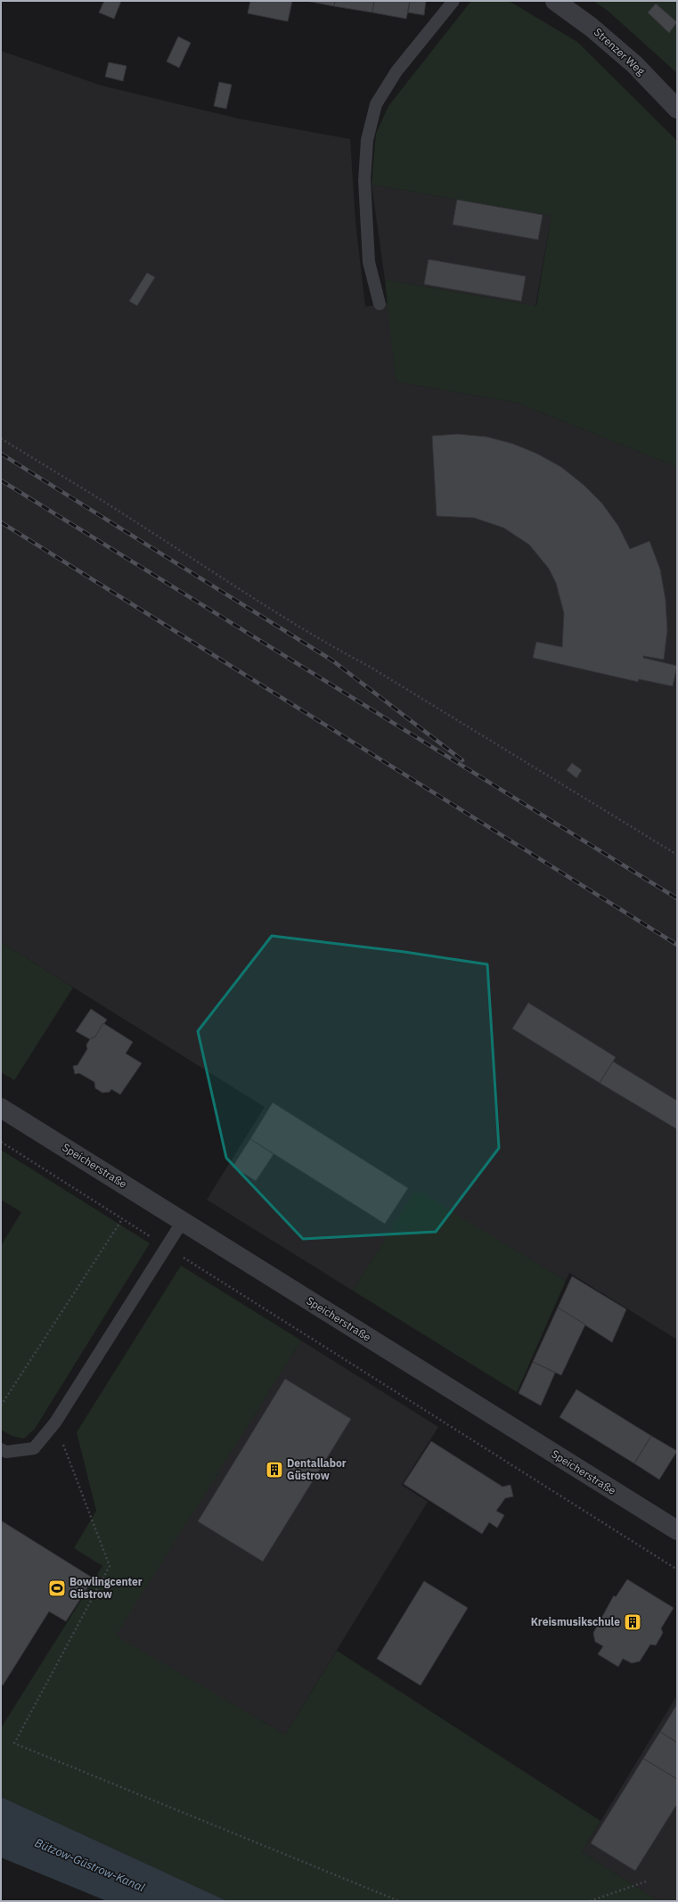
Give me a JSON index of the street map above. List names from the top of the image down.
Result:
{
  "streets": {
    "street": ["Strenzer Weg", "Speicherstraße"]
  },
  "water": ["Bützow-Güstrow-Kanal"],
  "places": {
    "building": ["Dentallabor Güstrow", "Kreismusikschule"],
    "sports": ["Bowlingcenter Güstrow"]
  }
}
